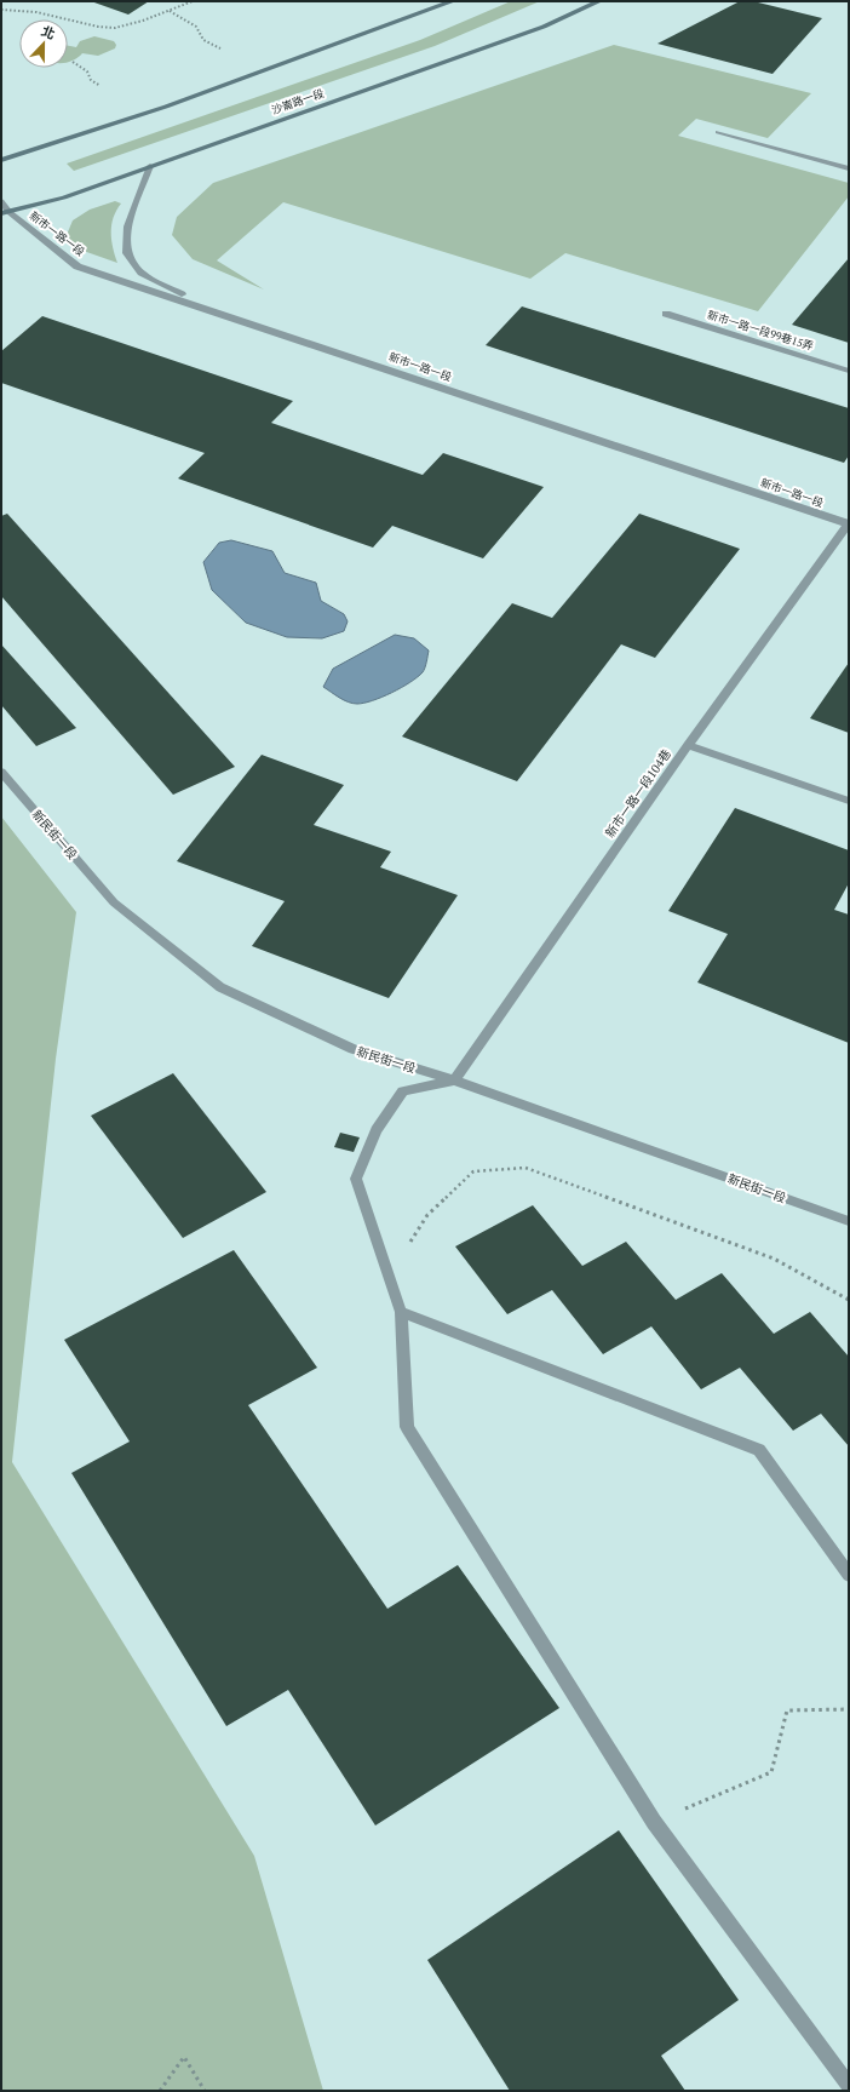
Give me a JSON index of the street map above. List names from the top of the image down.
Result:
{
  "streets": {
    "street": [
      "沙崙路一段",
      "新市一路一段",
      "新市一路一段99巷15弄",
      "新市一路一段104巷",
      "新民街一段"
    ]
  },
  "crossings": [
    ["沙崙路一段", "新市一路一段"],
    ["新市一路一段", "新市一路一段104巷"],
    ["新市一路一段104巷", "新民街一段"]
  ],
  "north": "top"
}
